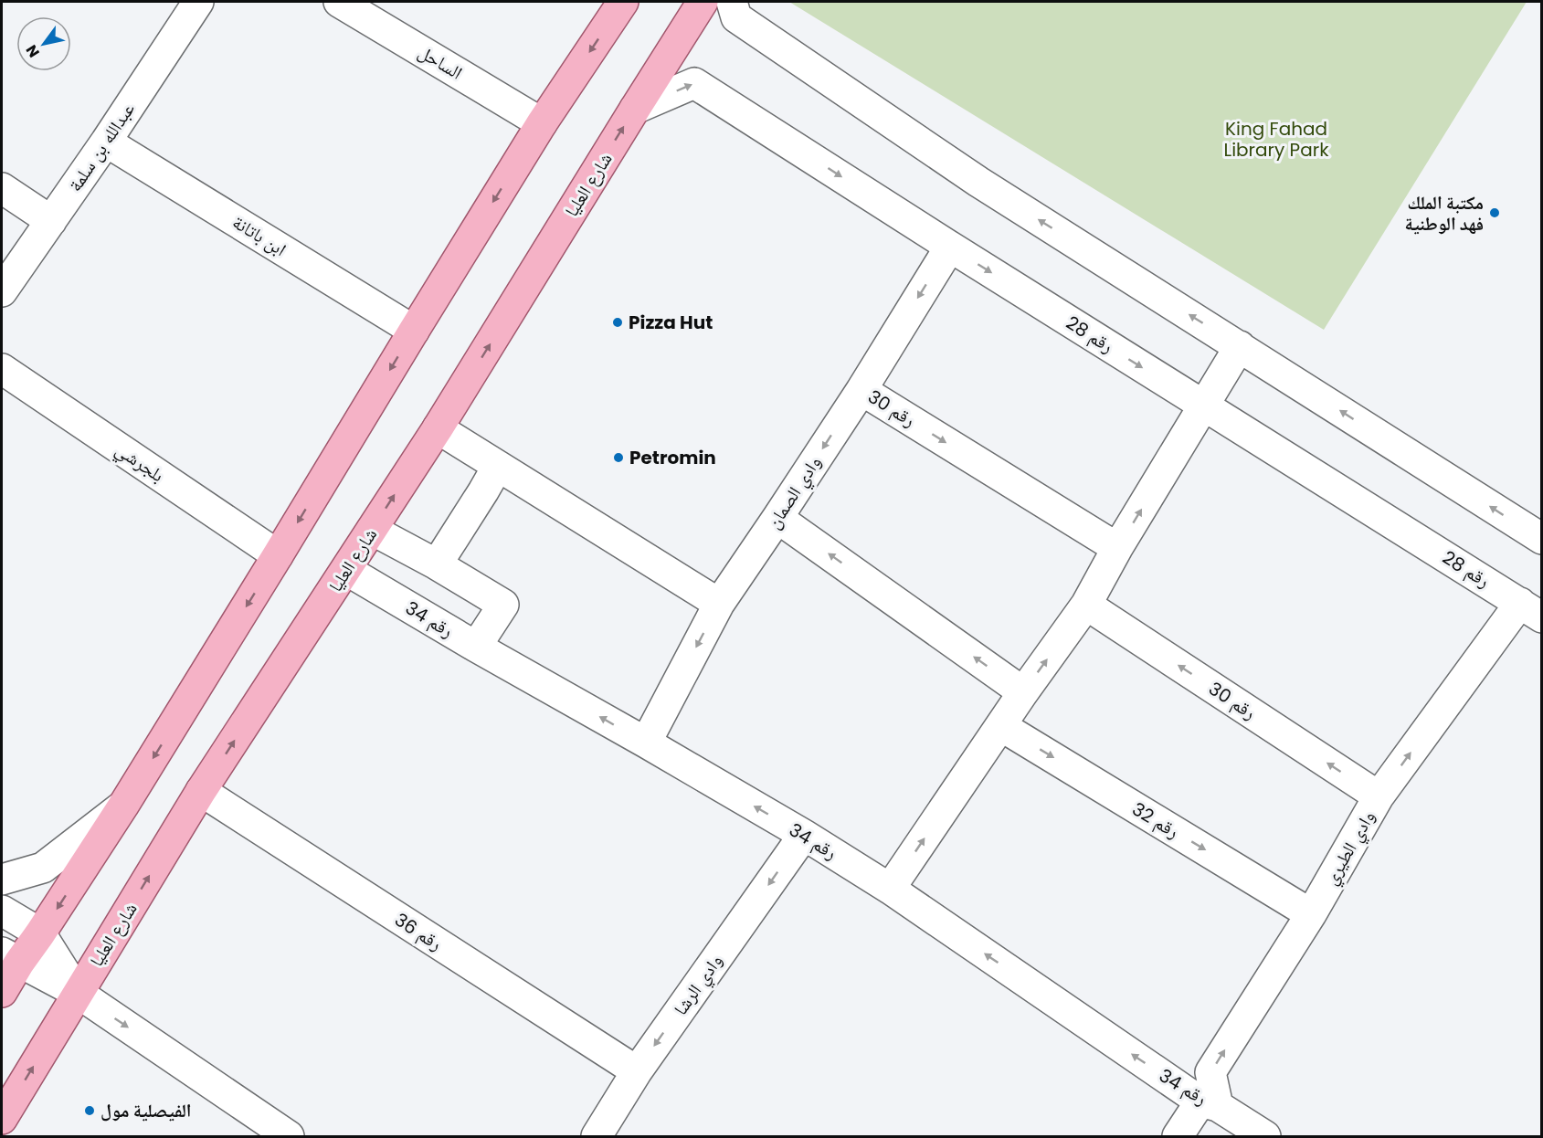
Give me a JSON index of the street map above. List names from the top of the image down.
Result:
{
  "streets": {
    "main road": ["شارع العليا"],
    "street": [
      "الساحل",
      "عبدالله بن سلمة",
      "ابن باتانة",
      "رقم 28",
      "رقم 30",
      "بلجرشي",
      "وادي الصمان",
      "رقم 34",
      "رقم 32",
      "وادي الطيري",
      "رقم 36",
      "وادي الرشا"
    ]
  },
  "crossings": [
    ["عبدالله بن سلمة", "ابن باتانة"],
    ["شارع العليا", "رقم 28"],
    ["شارع العليا", "رقم 34"],
    ["شارع العليا", "رقم 36"],
    ["رقم 28", "وادي الصمان"],
    ["رقم 28", "وادي الطيري"],
    ["رقم 30", "وادي الصمان"],
    ["رقم 30", "وادي الطيري"],
    ["وادي الصمان", "رقم 34"],
    ["رقم 34", "وادي الطيري"],
    ["رقم 34", "وادي الرشا"],
    ["رقم 32", "وادي الطيري"],
    ["رقم 36", "وادي الرشا"]
  ],
  "one_way": [
    "وادي الصمان",
    "رقم 32",
    "وادي الطيري",
    "وادي الرشا"
  ],
  "parks": ["King Fahad Library Park"],
  "places": [
    "مكتبة الملك فهد الوطنية",
    "Pizza Hut",
    "Petromin",
    "الفيصلية مول"
  ],
  "north": "bottom left"
}
